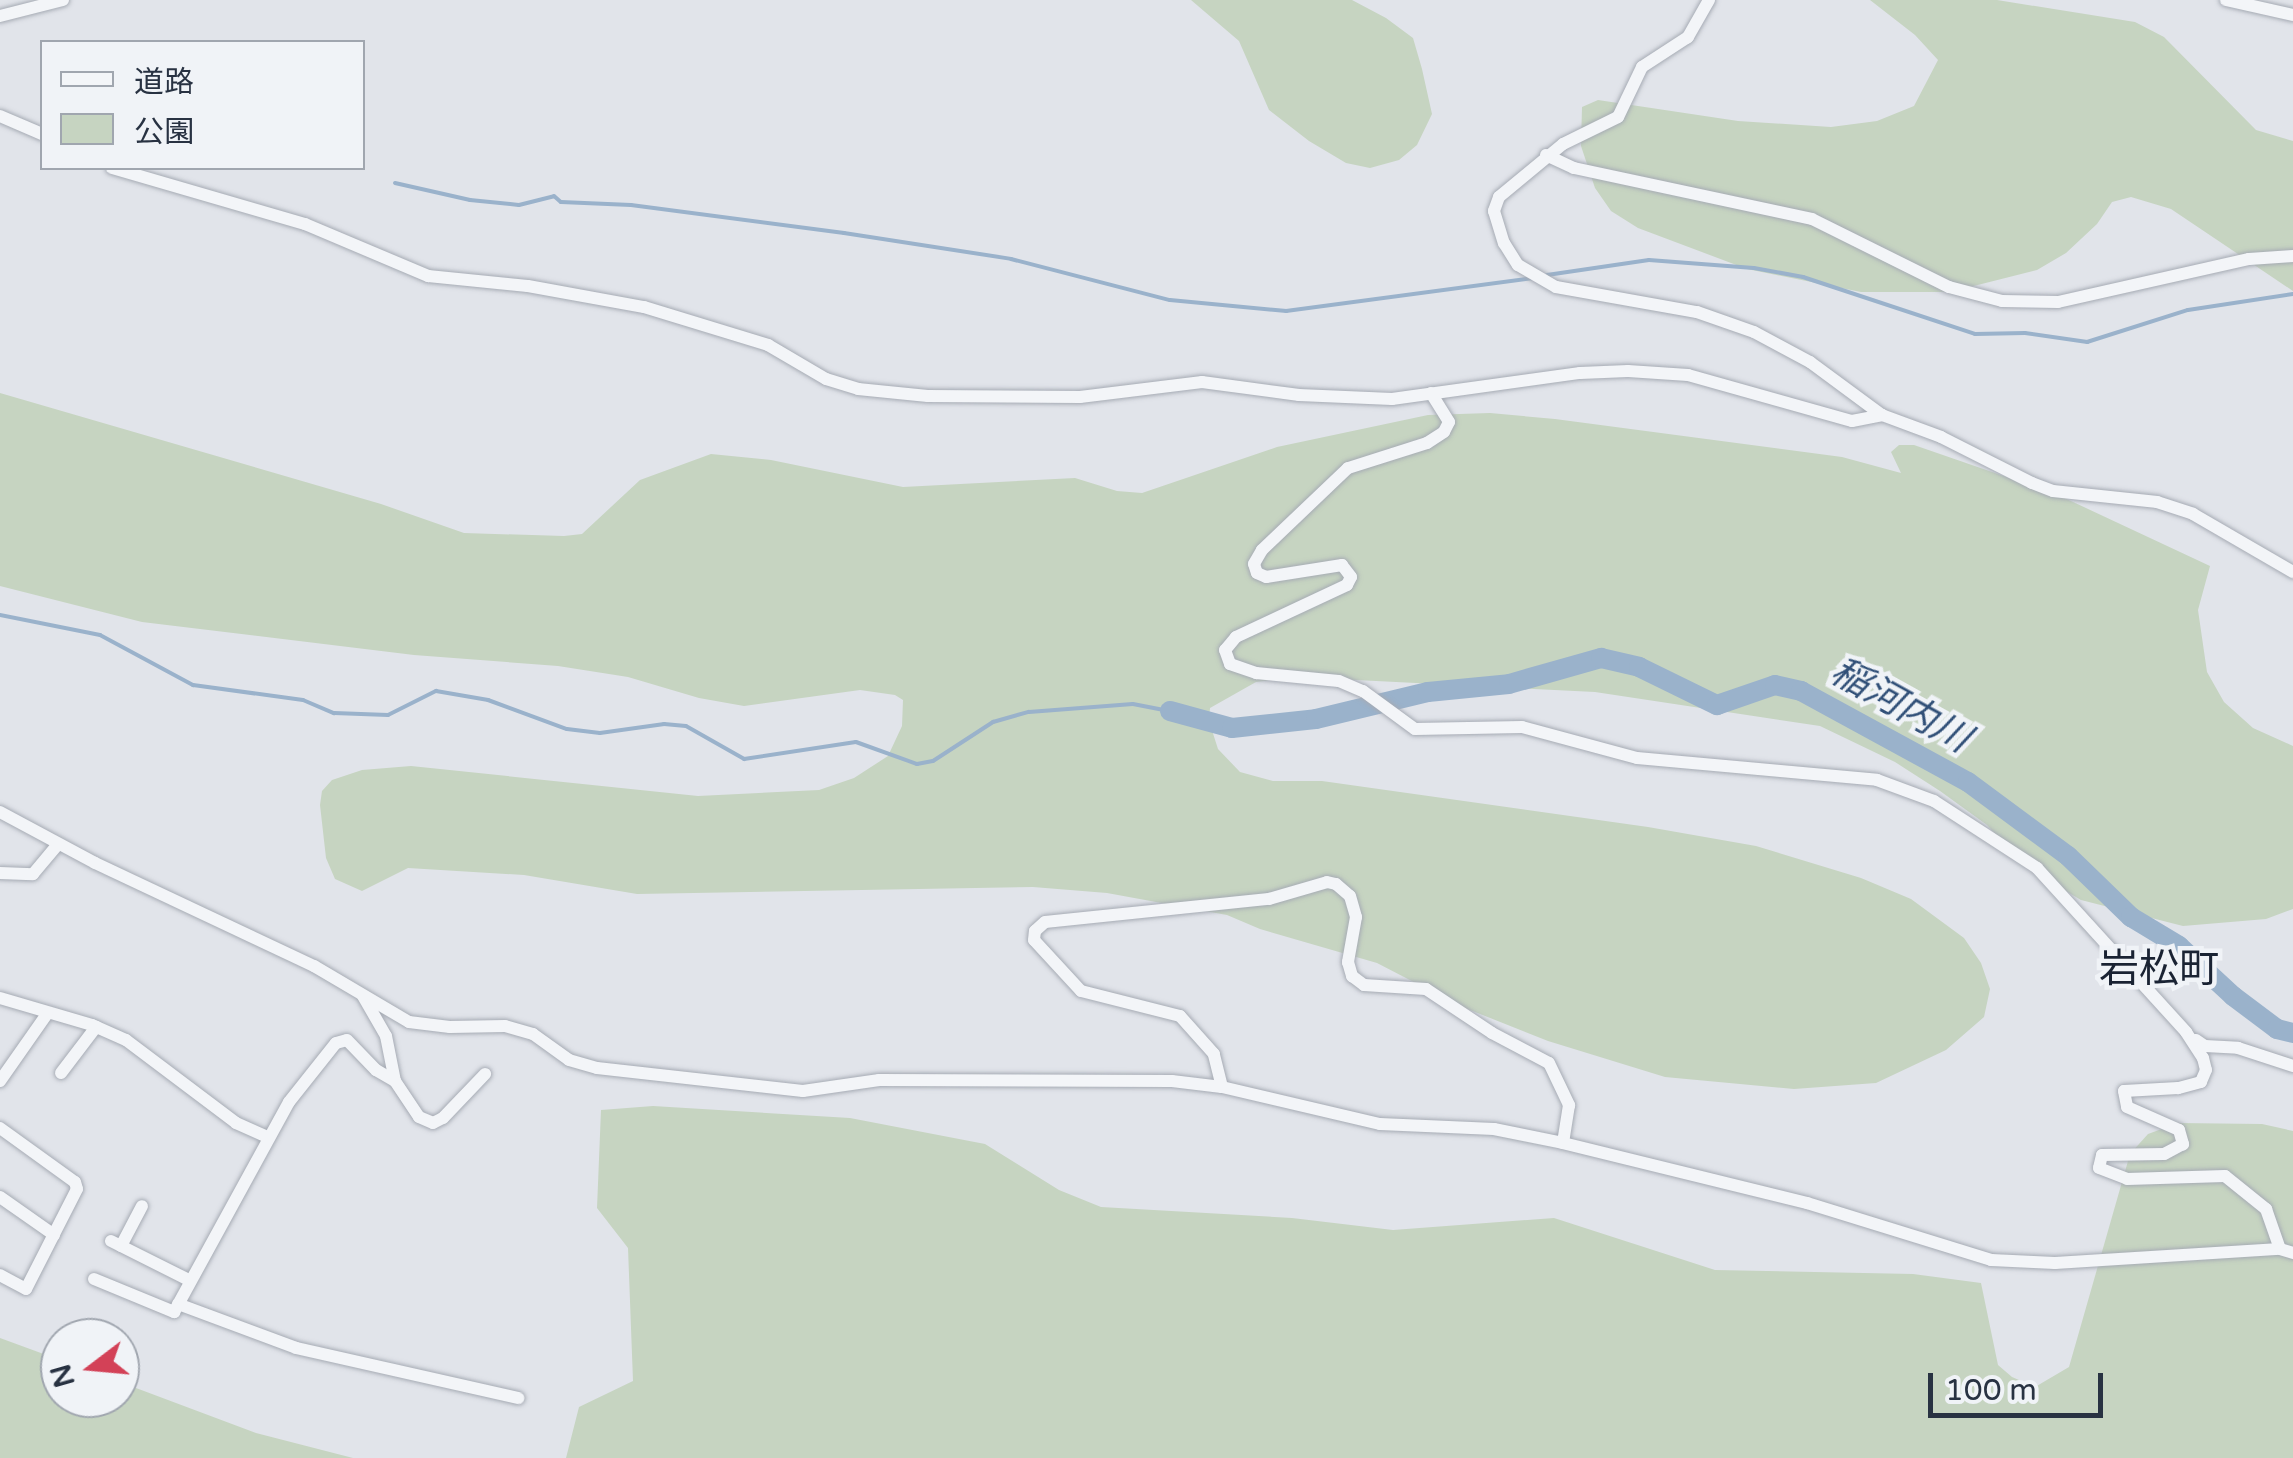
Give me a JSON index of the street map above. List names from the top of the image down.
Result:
{
  "districts": ["岩松町"],
  "water": ["稲河内川"],
  "legend": ["道路", "公園"],
  "scale_bar": "100 m",
  "north": "left"
}
